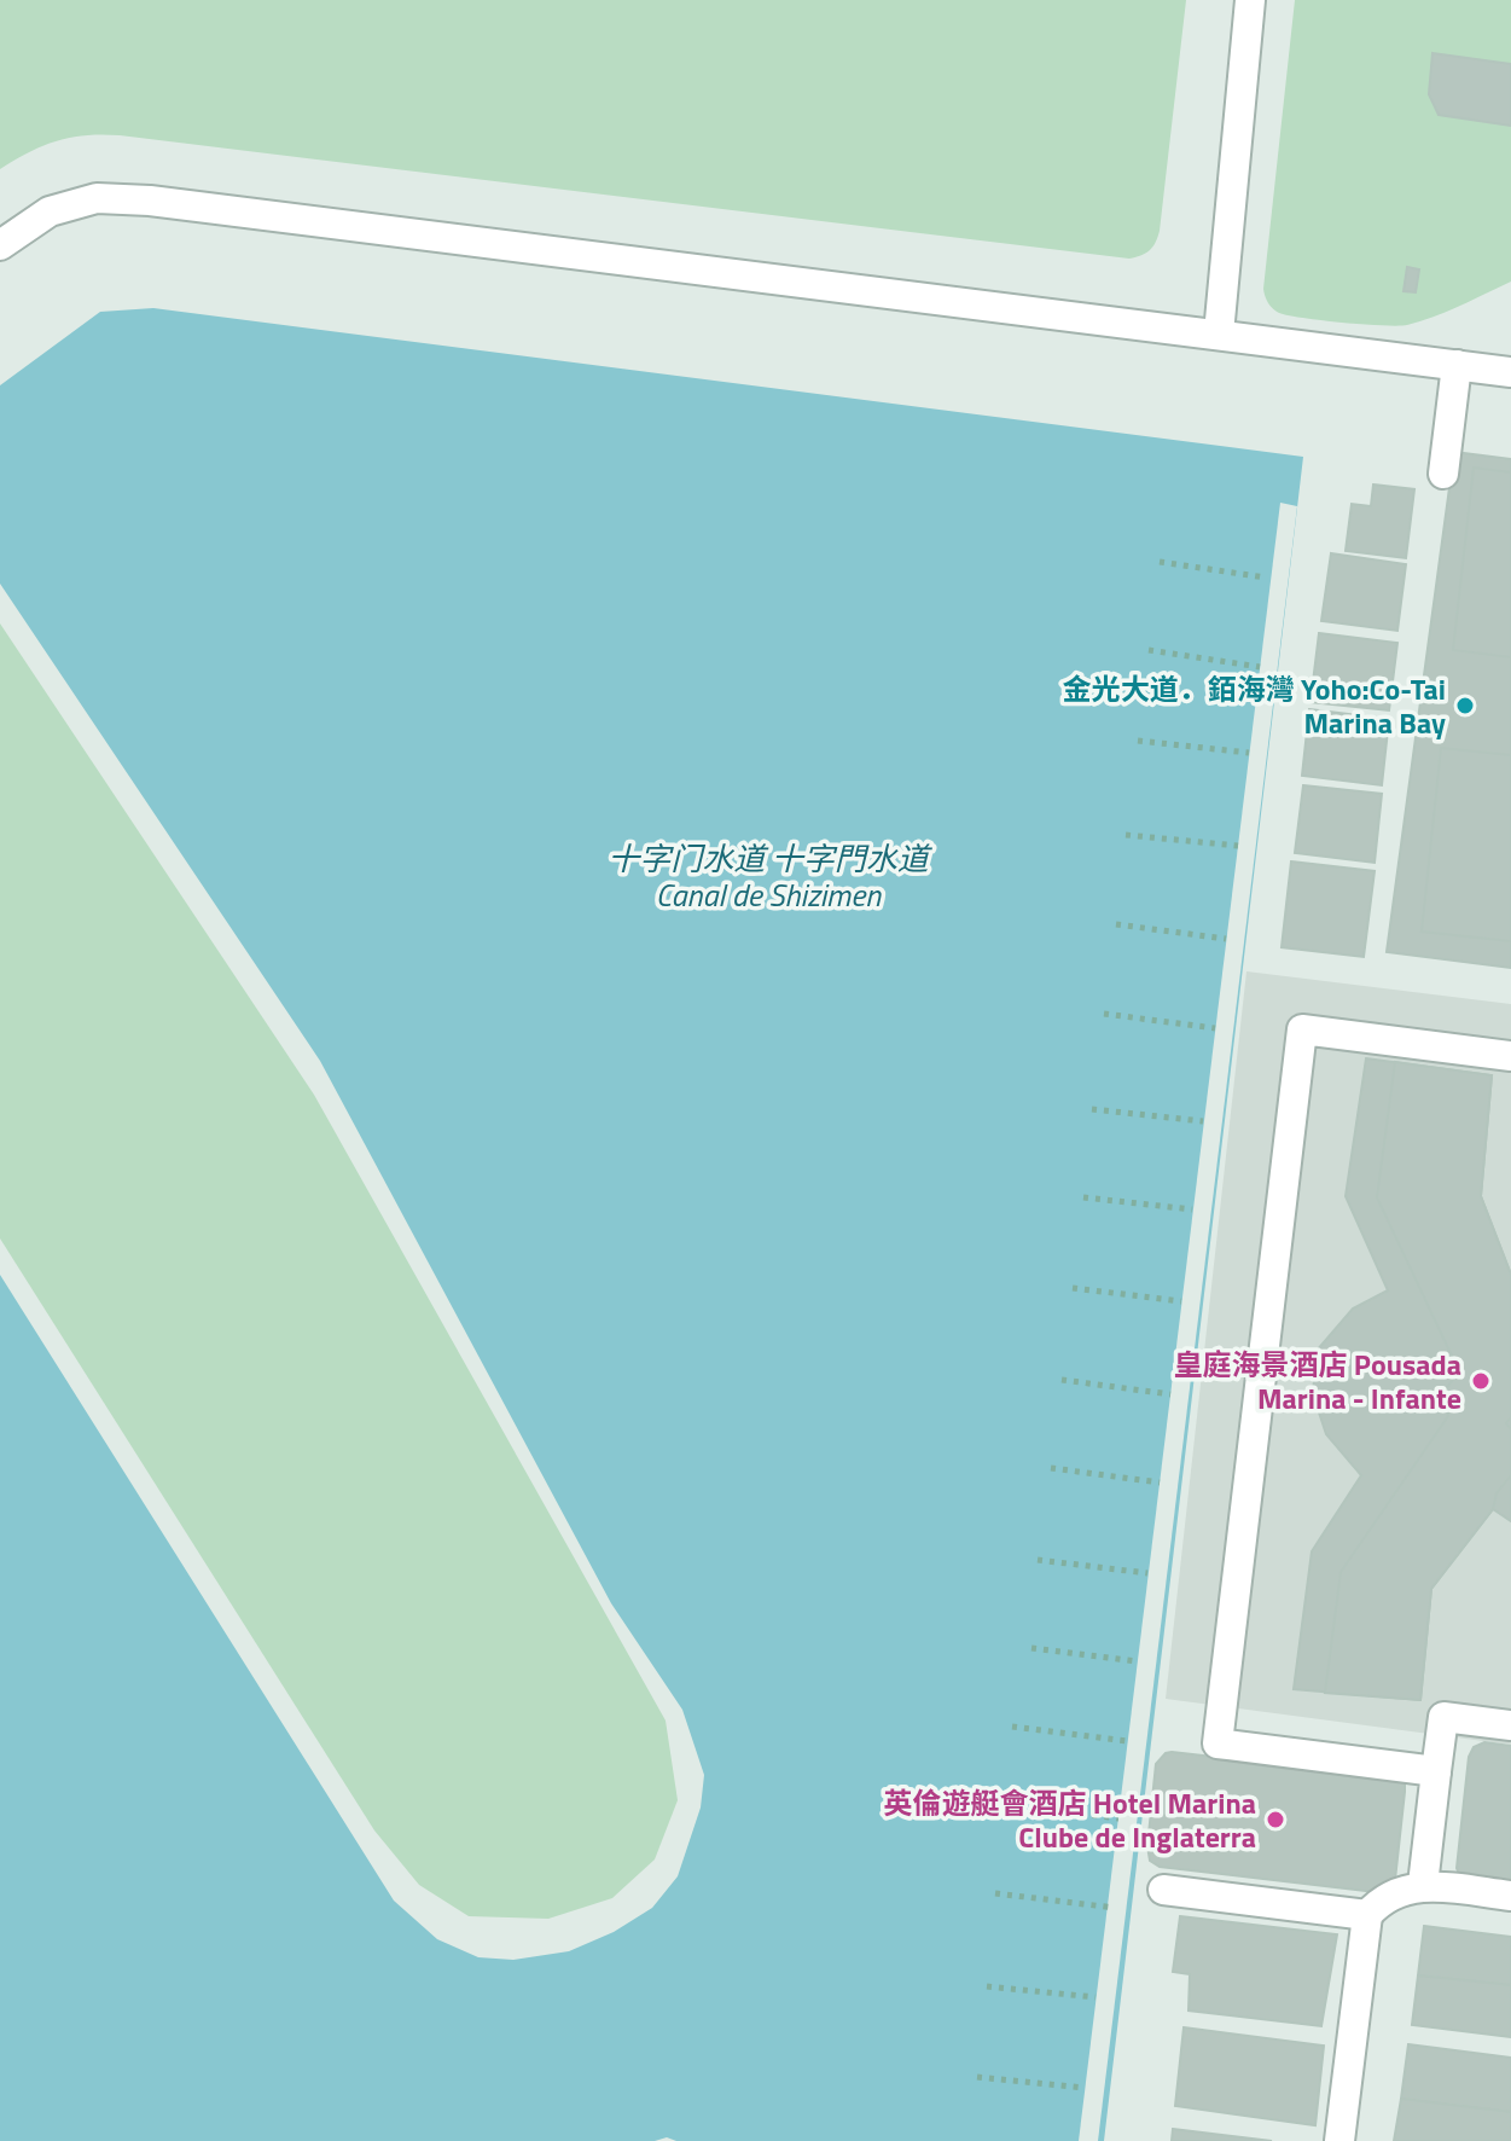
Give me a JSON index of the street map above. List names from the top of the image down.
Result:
{
  "water": ["十字门水道 十字門水道 Canal de Shizimen"],
  "places": ["金光大道．銆海灣 Yoho:Co-Tai Marina Bay", "皇庭海景酒店 Pousada Marina - Infante", "英倫遊艇會酒店 Hotel Marina Clube de Inglaterra"]
}
